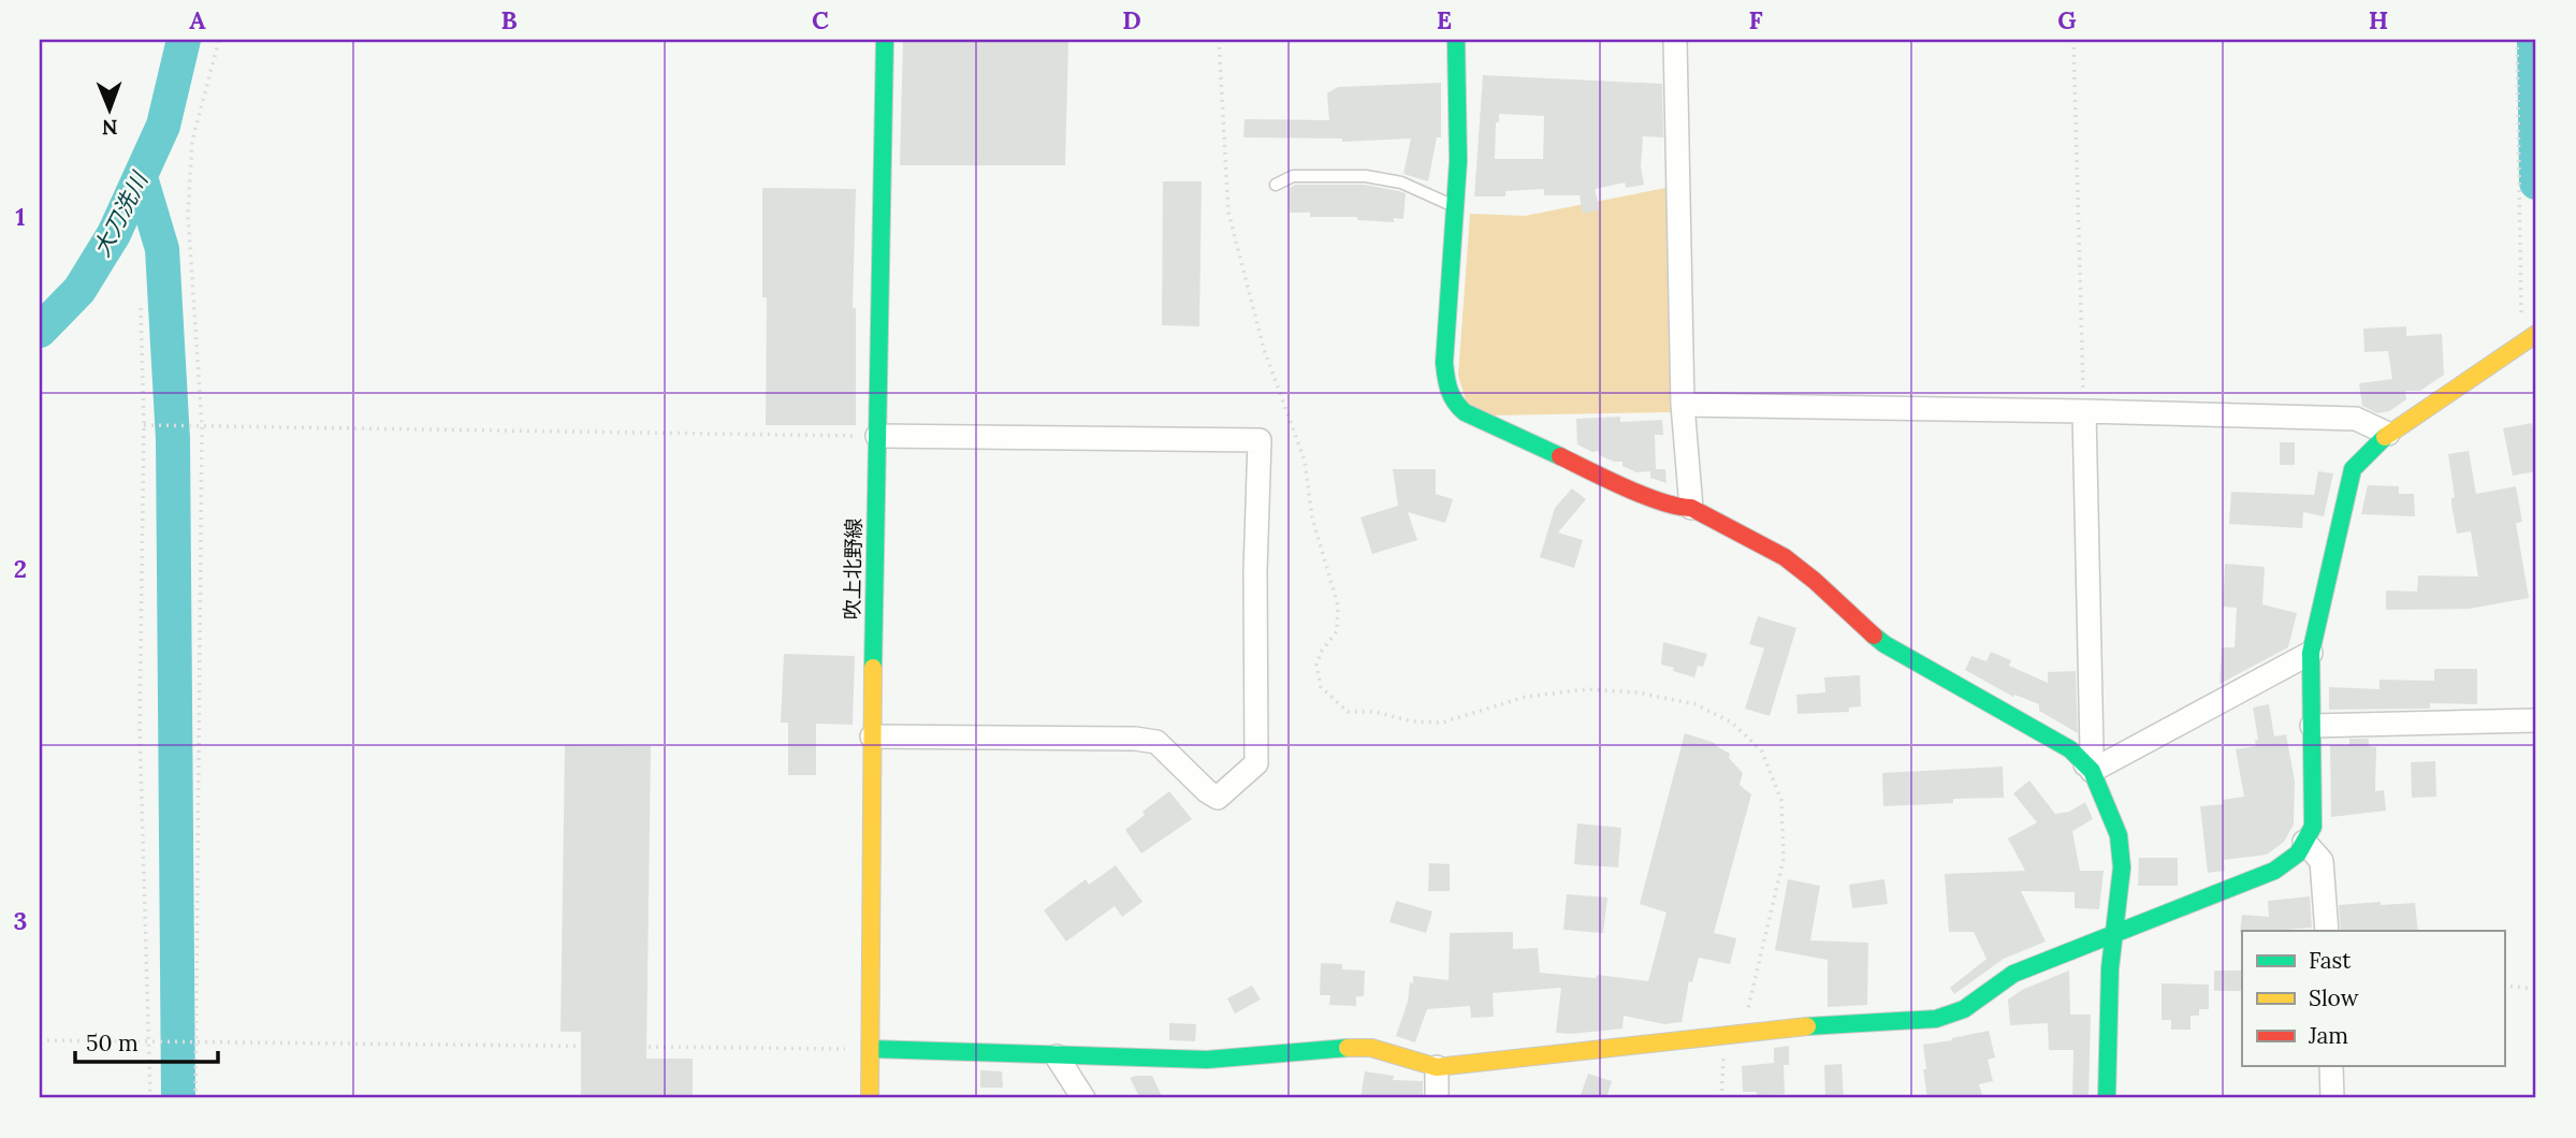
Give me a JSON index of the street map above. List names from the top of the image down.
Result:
{
  "streets": {
    "street": ["吹上北野線"]
  },
  "water": ["大刀洗川"],
  "legend": ["Fast", "Slow", "Jam"],
  "scale_bar": "50 m",
  "north": "bottom",
  "grid": {
    "columns": [
      "A",
      "B",
      "C",
      "D",
      "E",
      "F",
      "G",
      "H"
    ],
    "rows": ["1", "2", "3"]
  }
}
